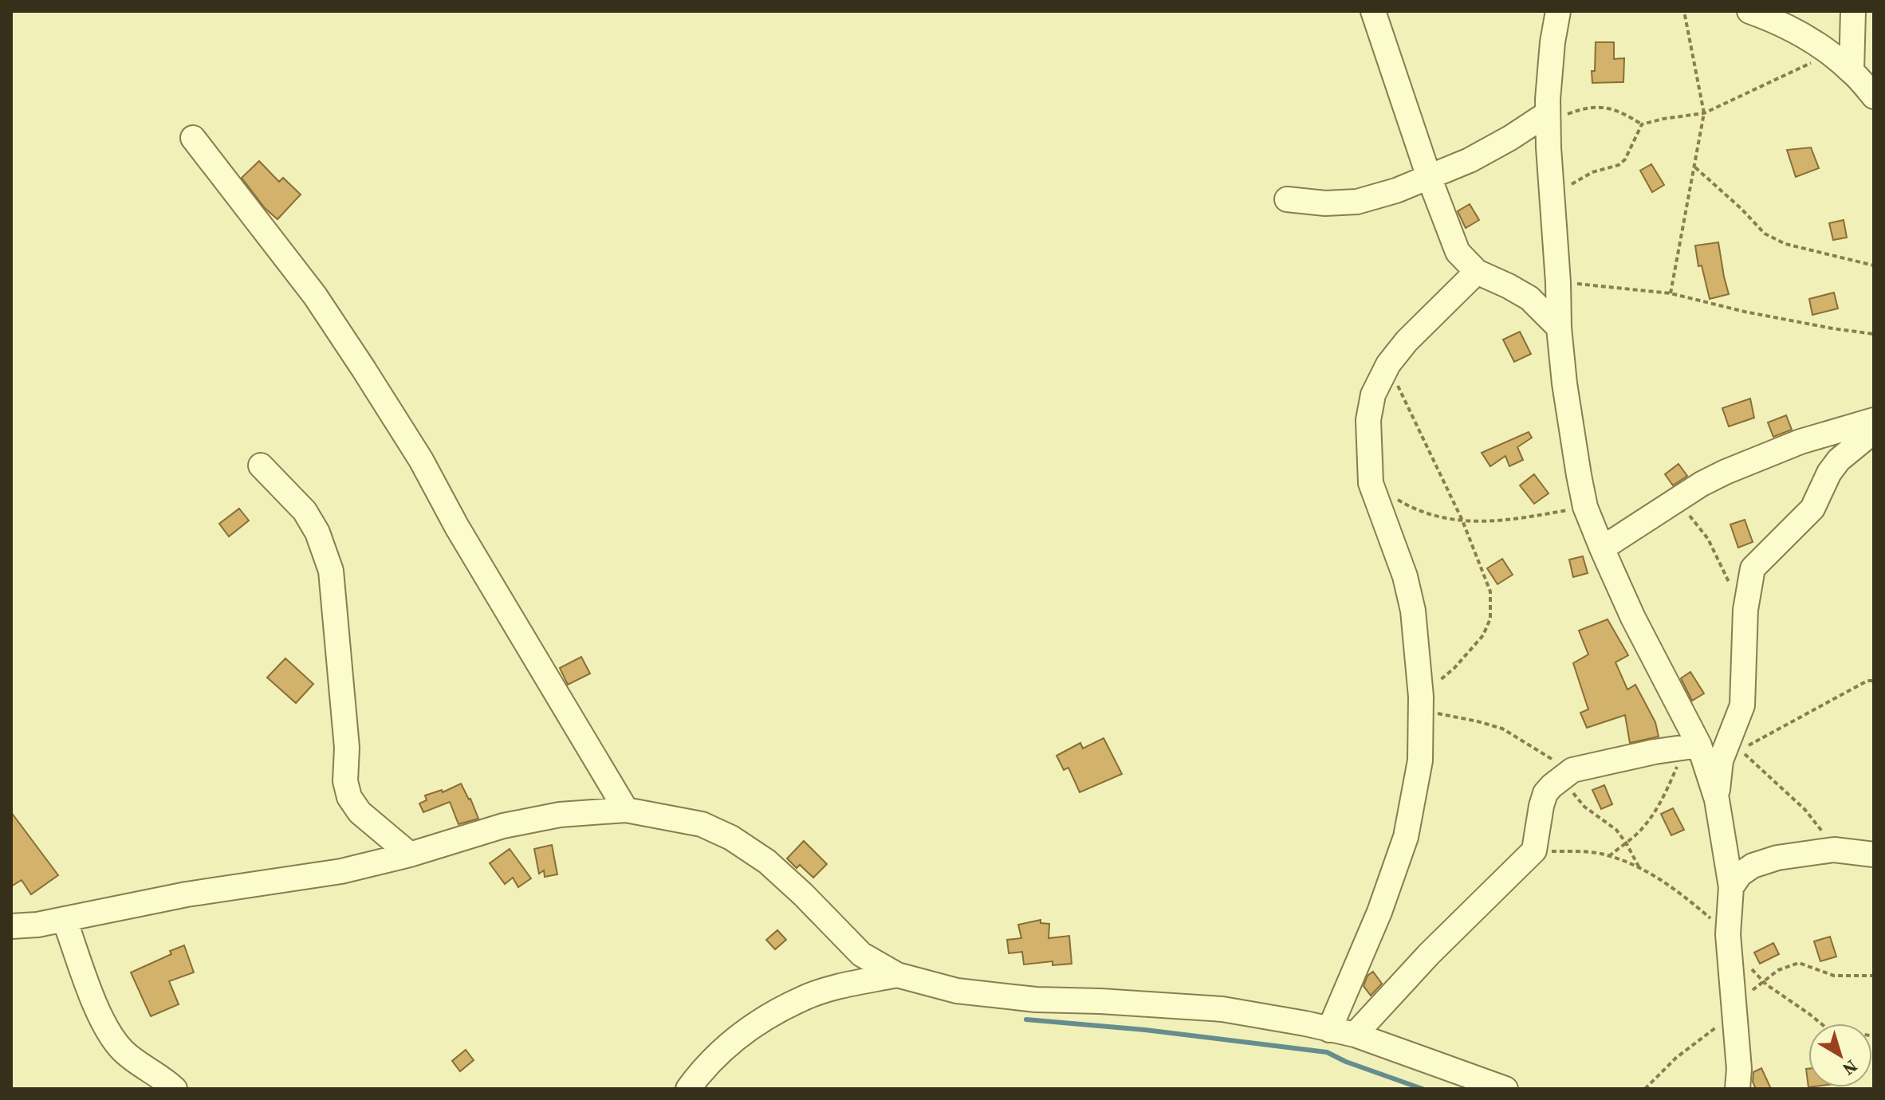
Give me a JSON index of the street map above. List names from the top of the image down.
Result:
{
  "north": "bottom right"
}
